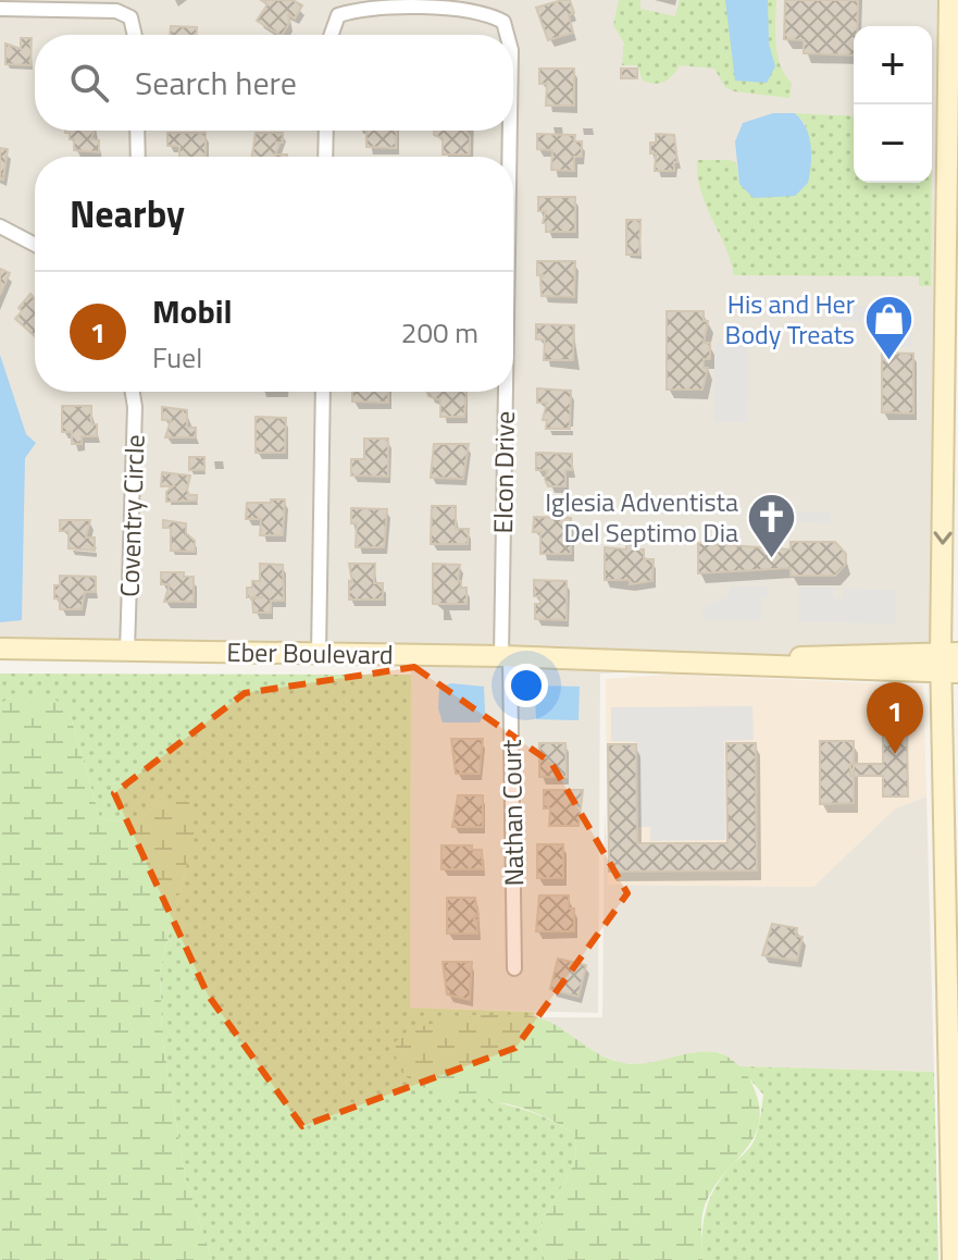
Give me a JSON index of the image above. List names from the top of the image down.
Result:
{
  "streets": {
    "street": [
      "Elcon Drive",
      "Coventry Circle",
      "Eber Boulevard",
      "Nathan Court"
    ]
  },
  "crossings": [
    ["Elcon Drive", "Eber Boulevard"],
    ["Elcon Drive", "Nathan Court"],
    ["Coventry Circle", "Eber Boulevard"],
    ["Eber Boulevard", "Nathan Court"]
  ],
  "places": {
    "shop": ["His and Her Body Treats"],
    "church": ["Iglesia Adventista Del Septimo Dia"]
  },
  "page": {
    "map_buttons": ["+", "−"],
    "search": "Search here",
    "heading": "Nearby",
    "list": [
      {
        "mark": "1",
        "name": "Mobil",
        "note": "Fuel",
        "value": "200 m"
      }
    ],
    "pins": "1"
  }
}
